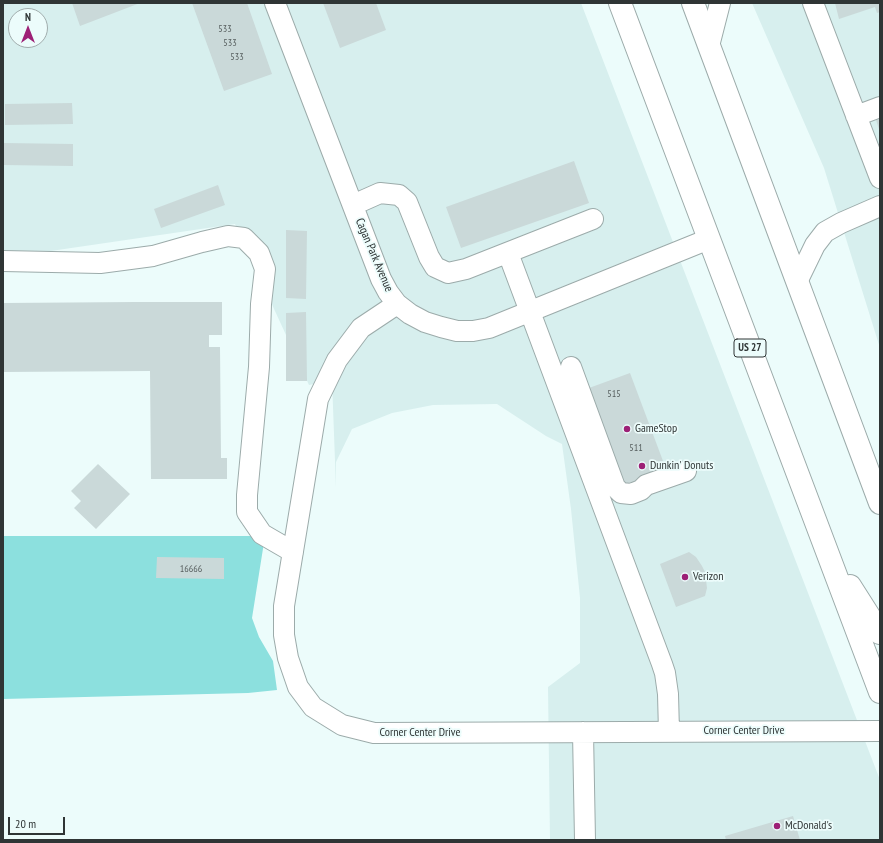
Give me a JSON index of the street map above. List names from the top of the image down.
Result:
{
  "streets": {
    "highway": ["US 27"],
    "street": ["Cagan Park Avenue", "Corner Center Drive"]
  },
  "crossings": [
    ["Cagan Park Avenue", "US 27"],
    ["Cagan Park Avenue", "Corner Center Drive"]
  ],
  "places": [
    "GameStop",
    "Dunkin' Donuts",
    "Verizon",
    "McDonald's"
  ],
  "house_numbers": [
    "533",
    "533",
    "533",
    "515",
    "511",
    "16666"
  ],
  "scale_bar": "20 m",
  "north": "top"
}
